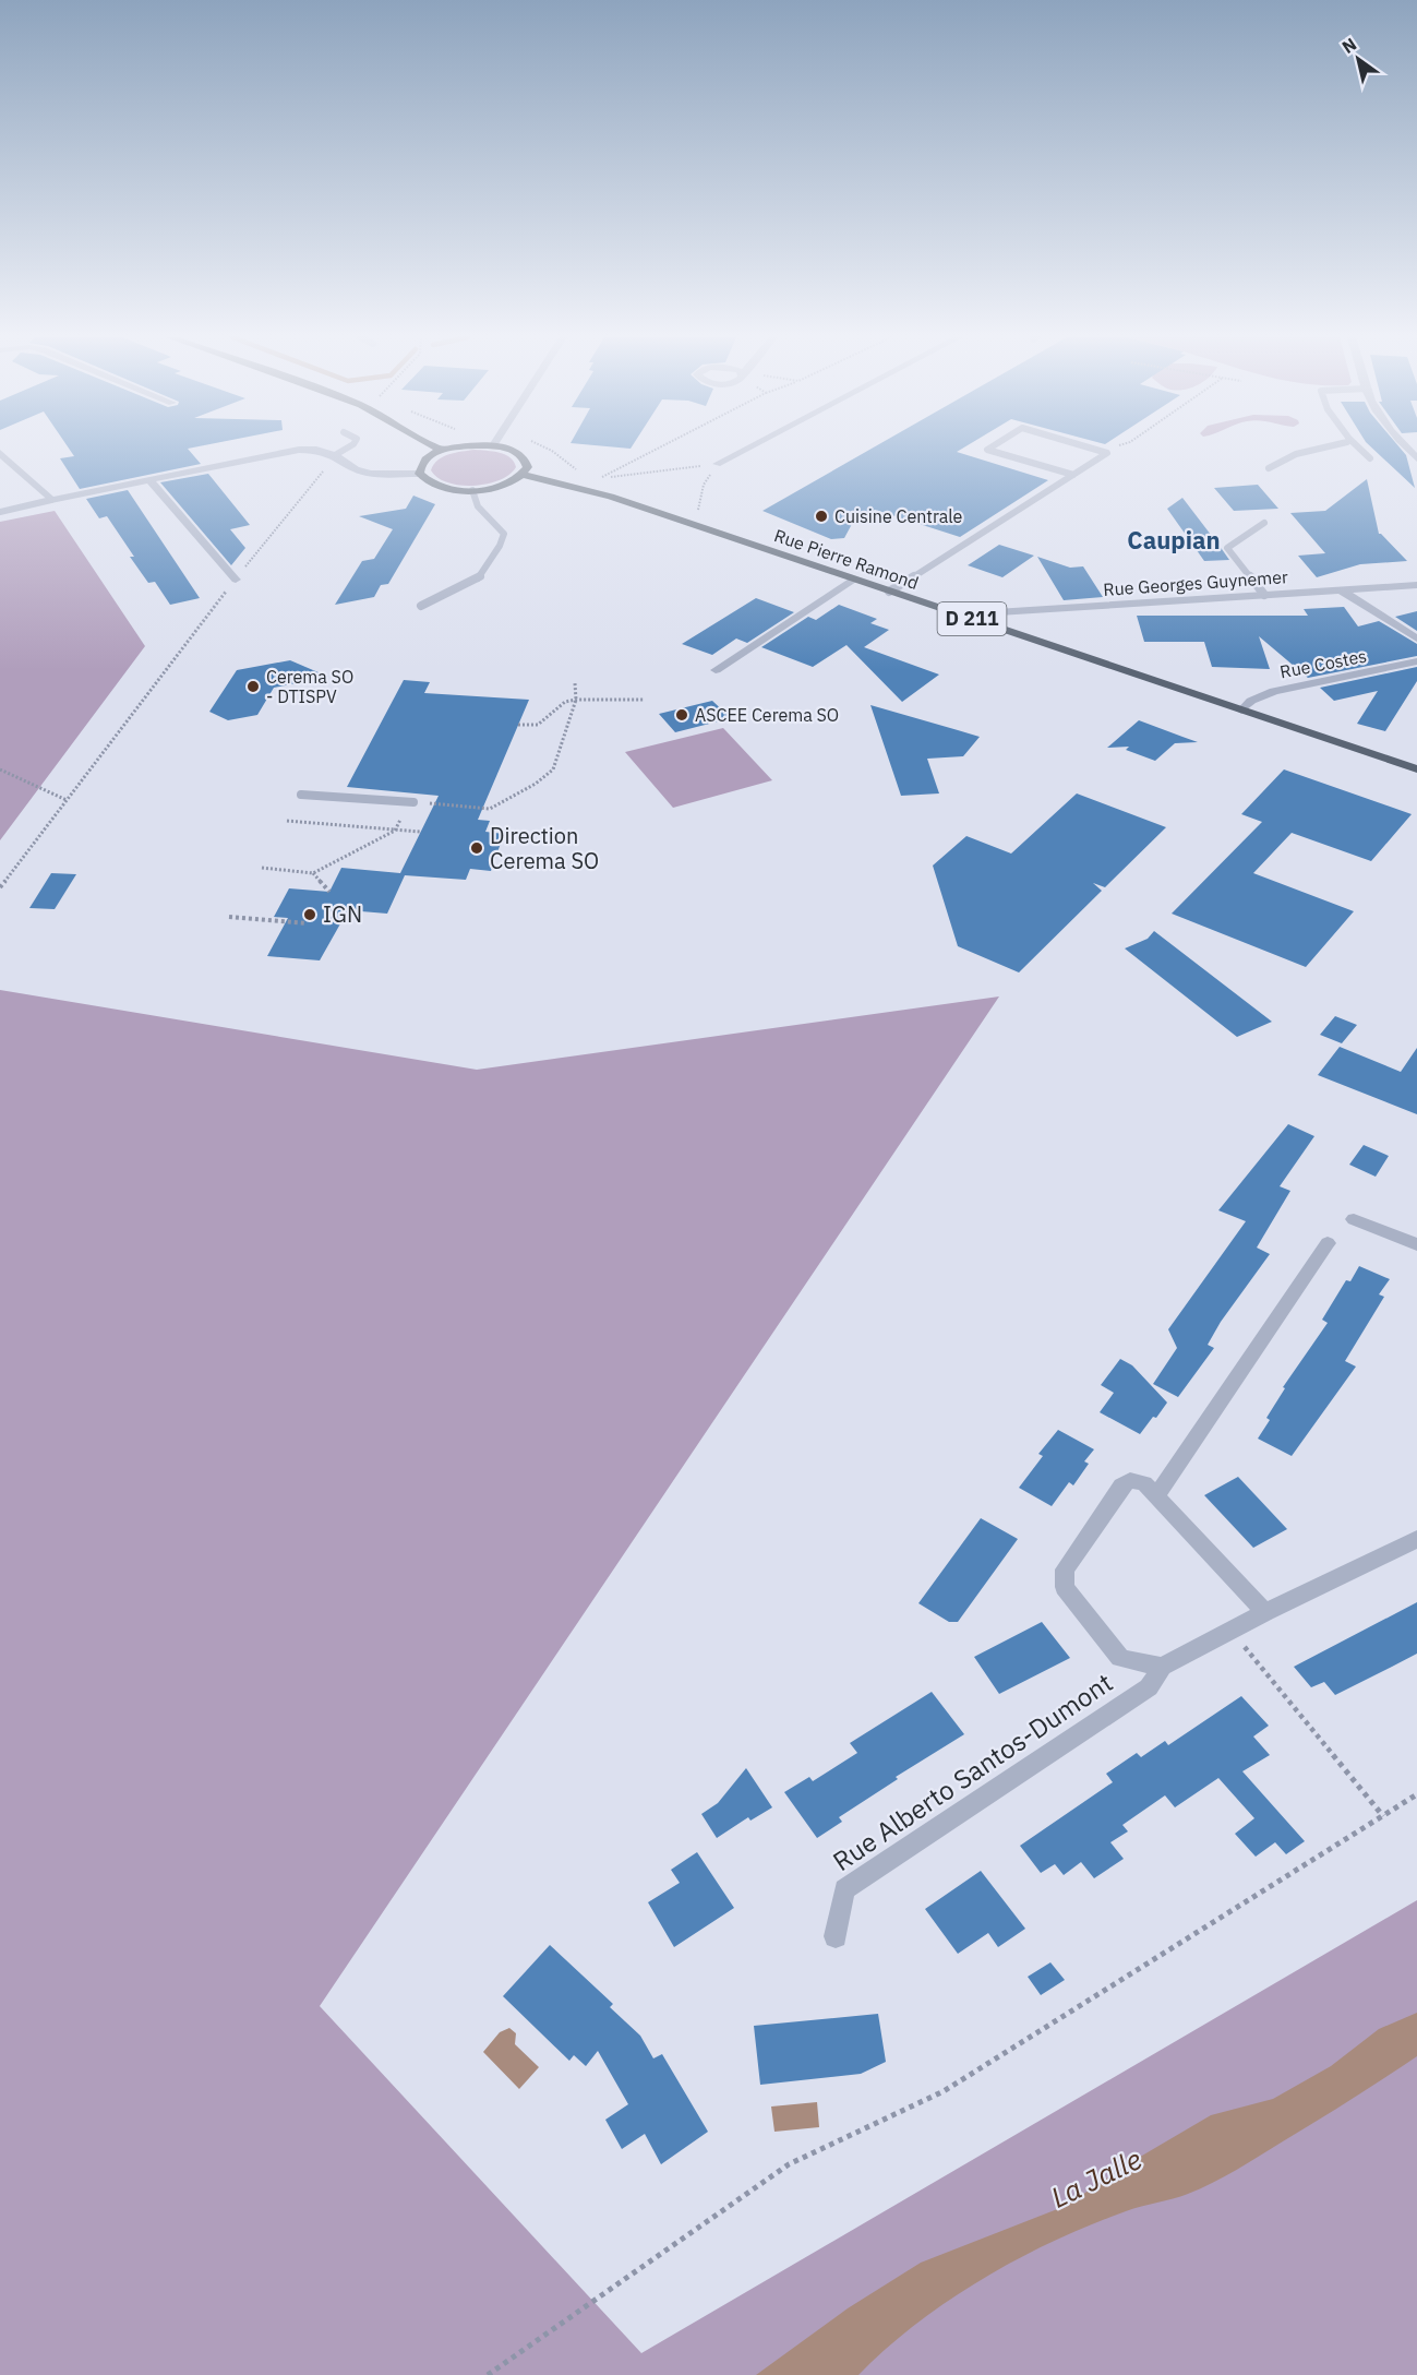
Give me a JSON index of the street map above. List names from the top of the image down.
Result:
{
  "streets": {
    "main road": ["Rue Pierre Ramond", "D 211"],
    "street": ["Rue Georges Guynemer", "Rue Costes", "Rue Alberto Santos-Dumont"]
  },
  "crossings": [
    ["Rue Pierre Ramond", "Rue Georges Guynemer"],
    ["Rue Pierre Ramond", "Rue Costes"]
  ],
  "districts": ["Caupian"],
  "water": ["La Jalle"],
  "places": [
    "Cuisine Centrale",
    "Cerema SO - DTISPV",
    "ASCEE Cerema SO",
    "Direction Cerema SO",
    "IGN"
  ],
  "north": "top left"
}
